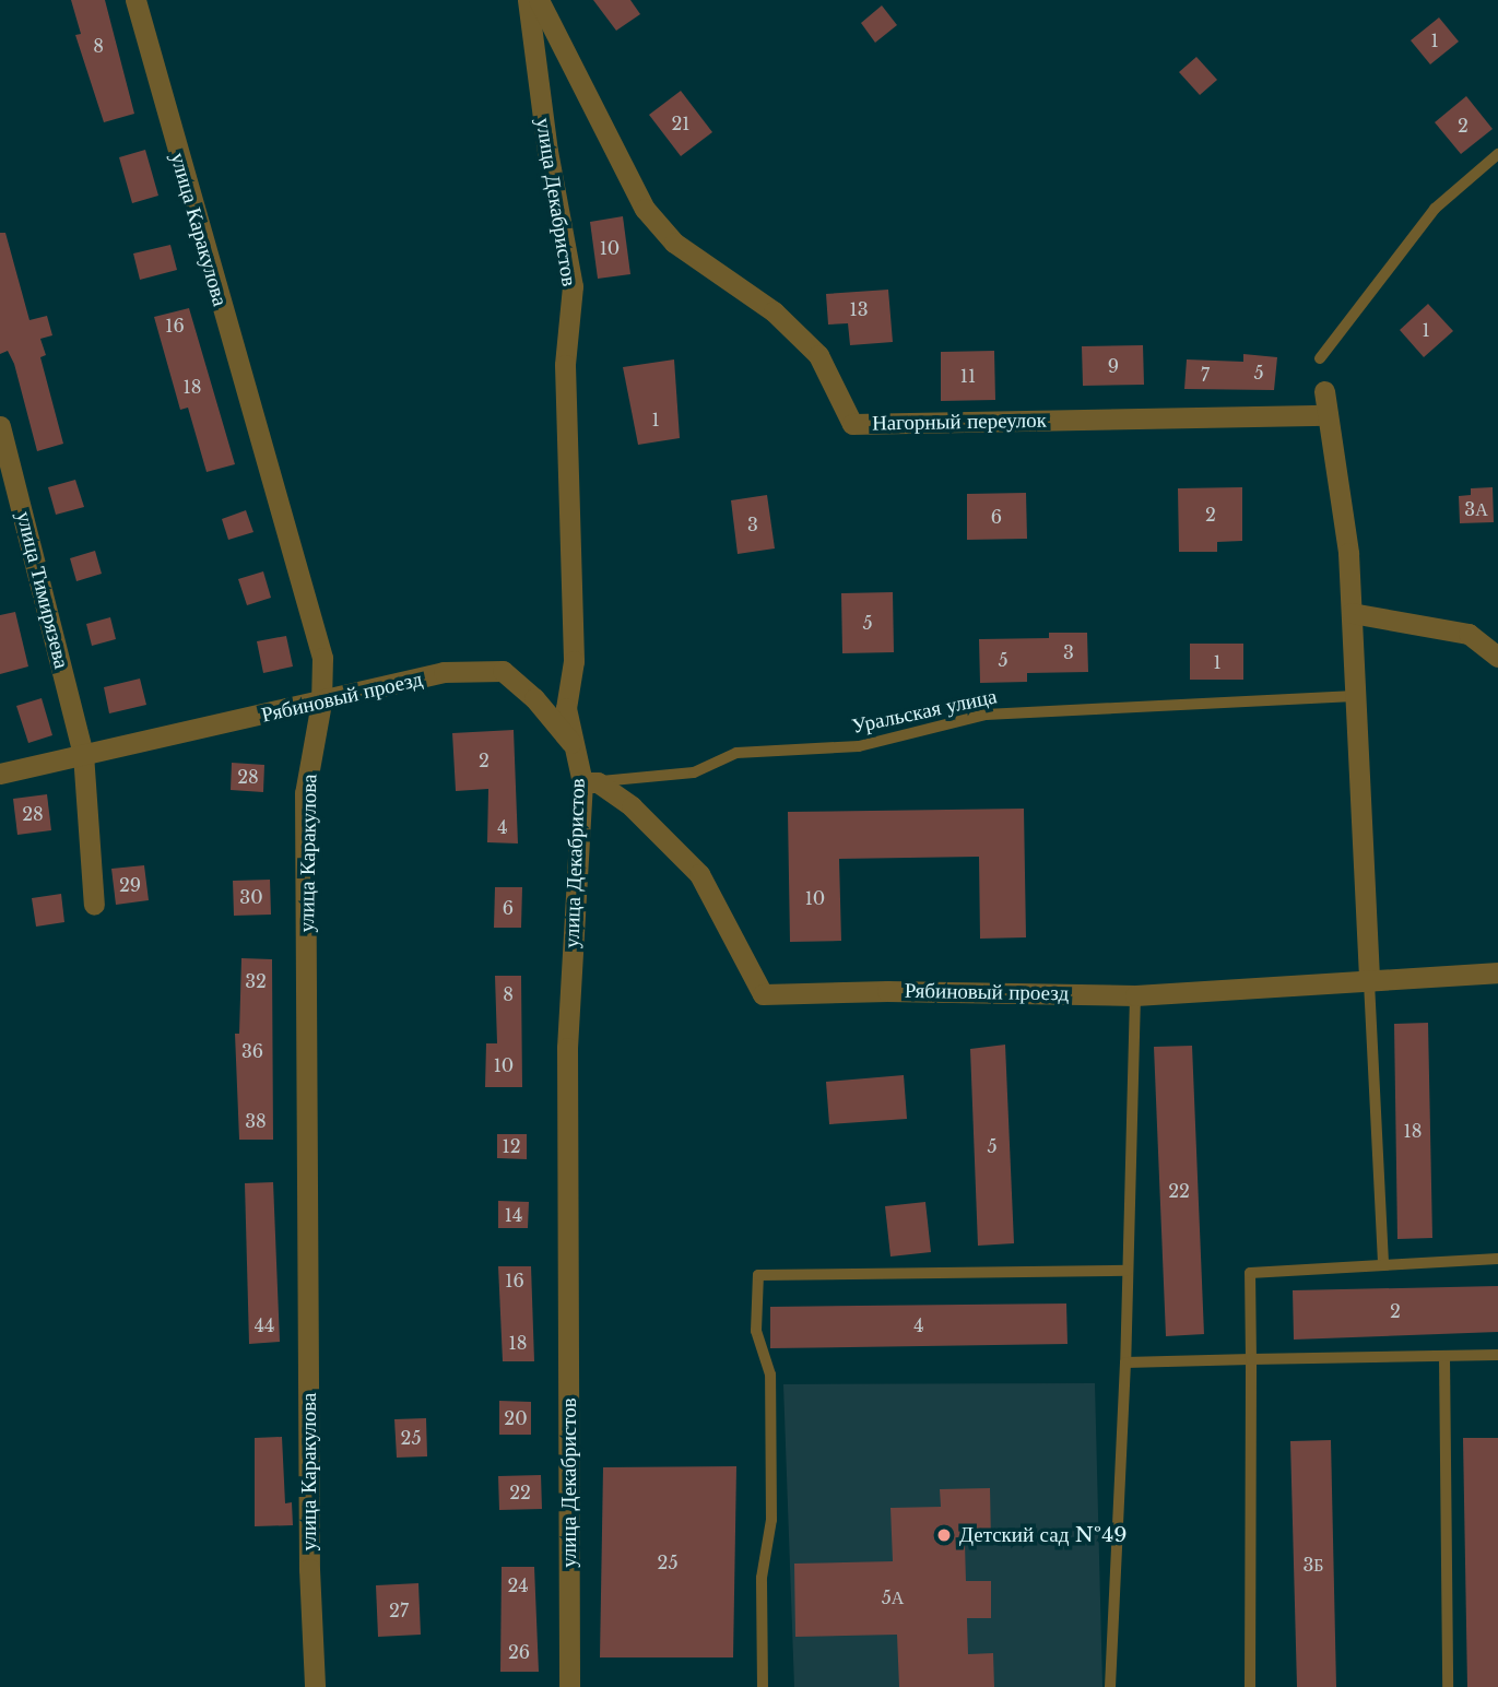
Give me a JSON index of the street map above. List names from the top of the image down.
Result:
{
  "streets": {
    "street": [
      "улица Декабристов",
      "улица Каракулова",
      "Нагорный переулок",
      "улица Тимирязева",
      "Рябиновый проезд"
    ],
    "lane": ["Уральская улица"]
  },
  "crossings": [
    ["улица Декабристов", "Рябиновый проезд"],
    ["улица Декабристов", "Уральская улица"],
    ["улица Каракулова", "Рябиновый проезд"],
    ["улица Тимирязева", "Рябиновый проезд"],
    ["Рябиновый проезд", "Уральская улица"]
  ],
  "places": ["Детский сад №49"],
  "house_numbers": [
    "1",
    "8",
    "21",
    "2",
    "10",
    "13",
    "16",
    "1",
    "9",
    "5",
    "7",
    "11",
    "18",
    "1",
    "3А",
    "2",
    "6",
    "3",
    "5",
    "3",
    "5",
    "1",
    "2",
    "28",
    "28",
    "4",
    "29",
    "30",
    "10",
    "6",
    "32",
    "8",
    "36",
    "10",
    "38",
    "18",
    "12",
    "5",
    "22",
    "14",
    "16",
    "2",
    "44",
    "4",
    "18",
    "20",
    "25",
    "22",
    "25",
    "3Б",
    "24",
    "5А",
    "27",
    "26"
  ]
}
